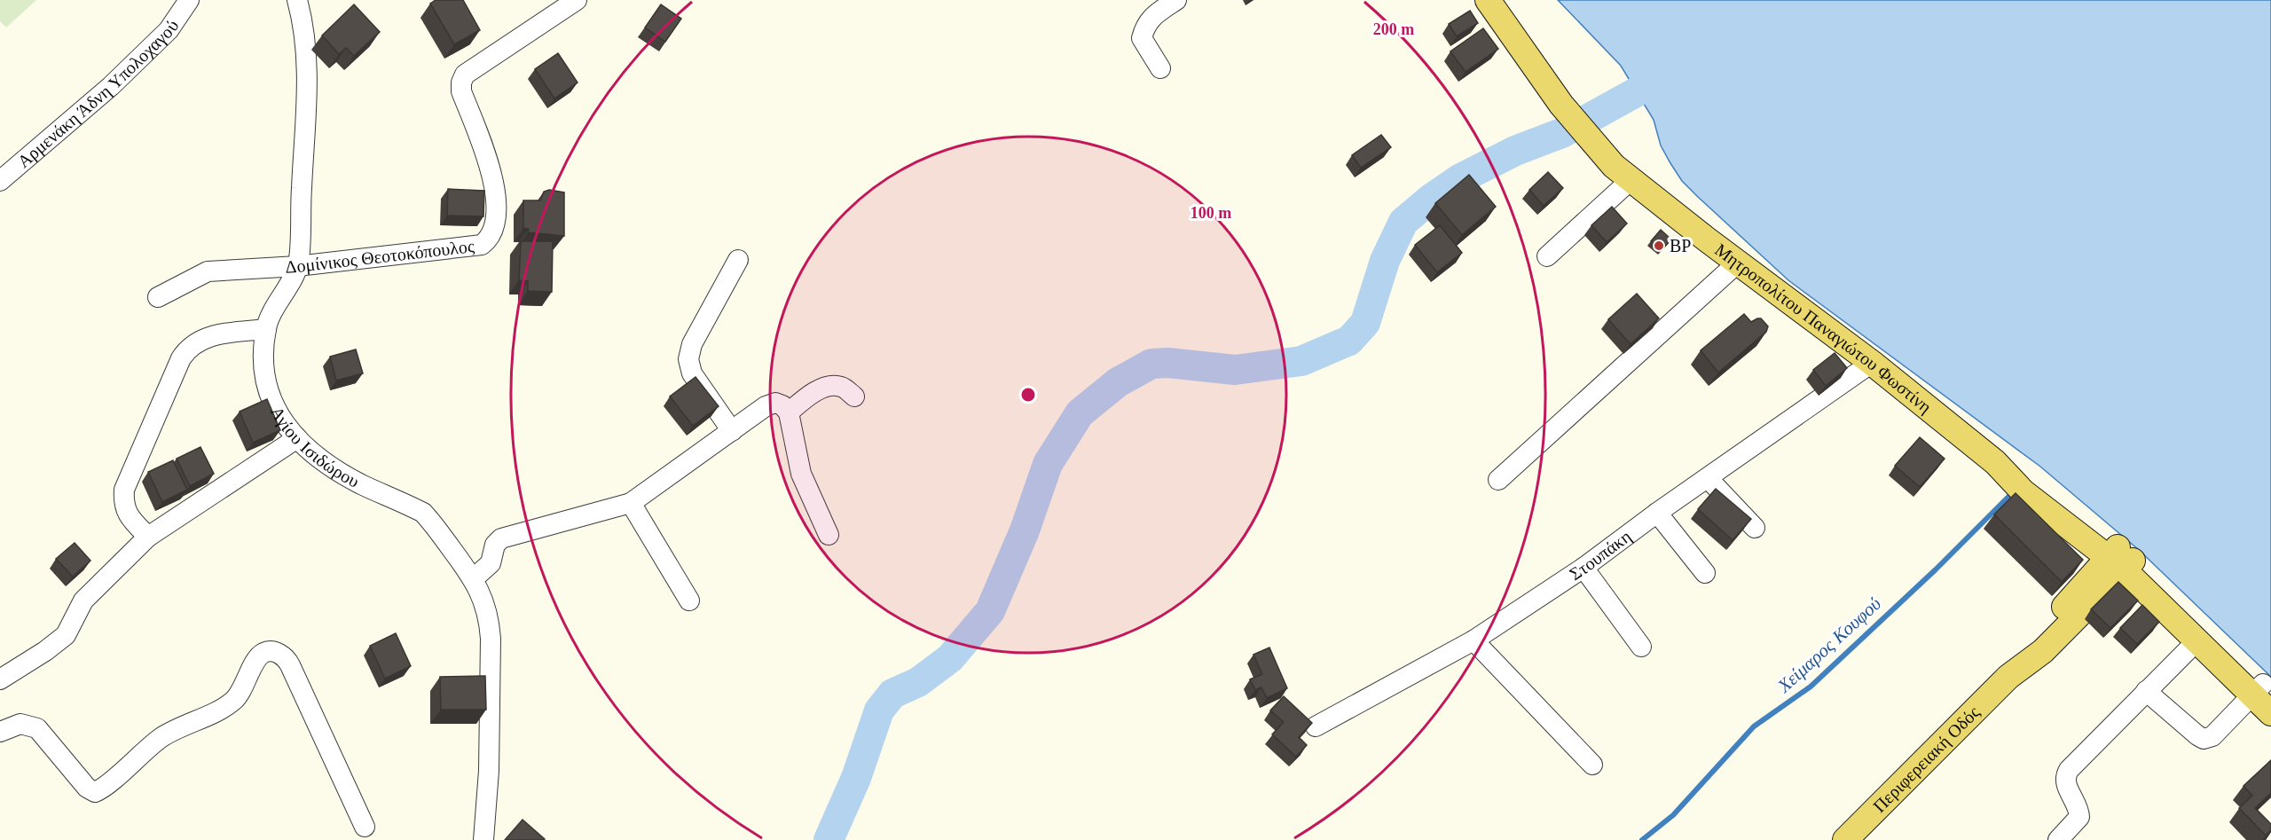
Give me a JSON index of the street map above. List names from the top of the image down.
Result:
{
  "streets": {
    "main road": ["Μητροπολίτου Παναγιώτου Φωστίνη", "Περιφερειακή Οδός"],
    "street": [
      "Αρμενάκη Άδνη Υπολοχαγού",
      "Δομίνικος Θεοτοκόπουλος",
      "Αγίου Ισιδώρου",
      "Στουπάκη"
    ]
  },
  "crossings": [
    ["Δομίνικος Θεοτοκόπουλος", "Αγίου Ισιδώρου"],
    ["Μητροπολίτου Παναγιώτου Φωστίνη", "Στουπάκη"],
    ["Μητροπολίτου Παναγιώτου Φωστίνη", "Περιφερειακή Οδός"]
  ],
  "water": ["Χείμαρος Κουφού"],
  "places": ["BP"],
  "rings": ["200 m", "100 m"]
}
